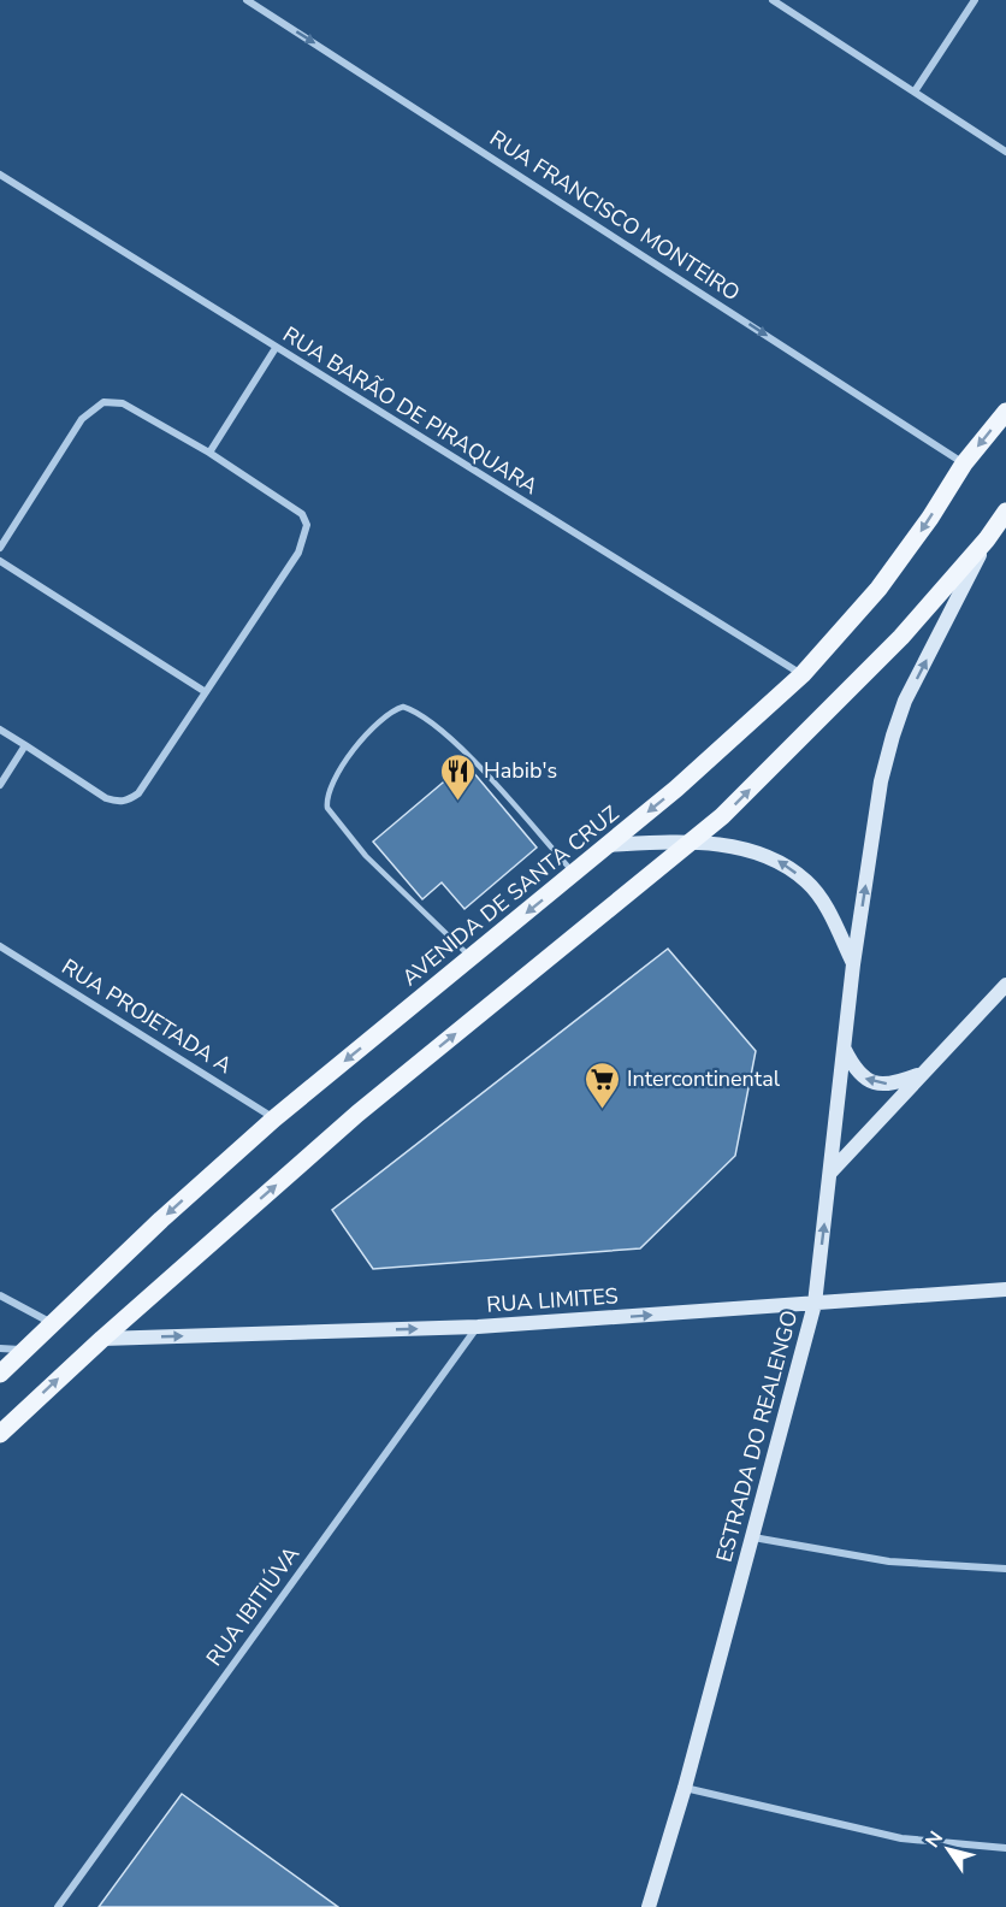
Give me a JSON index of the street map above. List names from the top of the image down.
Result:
{
  "streets": {
    "main road": ["AVENIDA DE SANTA CRUZ"],
    "street": [
      "RUA FRANCISCO MONTEIRO",
      "RUA BARÃO DE PIRAQUARA",
      "RUA PROJETADA A",
      "RUA LIMITES",
      "ESTRADA DO REALENGO",
      "RUA IBITIÚVA"
    ]
  },
  "crossings": [
    ["RUA FRANCISCO MONTEIRO", "AVENIDA DE SANTA CRUZ"],
    ["RUA BARÃO DE PIRAQUARA", "AVENIDA DE SANTA CRUZ"],
    ["AVENIDA DE SANTA CRUZ", "RUA PROJETADA A"],
    ["RUA LIMITES", "ESTRADA DO REALENGO"],
    ["RUA LIMITES", "RUA IBITIÚVA"]
  ],
  "one_way": ["RUA FRANCISCO MONTEIRO", "RUA LIMITES", "ESTRADA DO REALENGO"],
  "places": {
    "restaurant": ["Habib's"],
    "supermarket": ["Intercontinental"]
  },
  "north": "top left"
}
